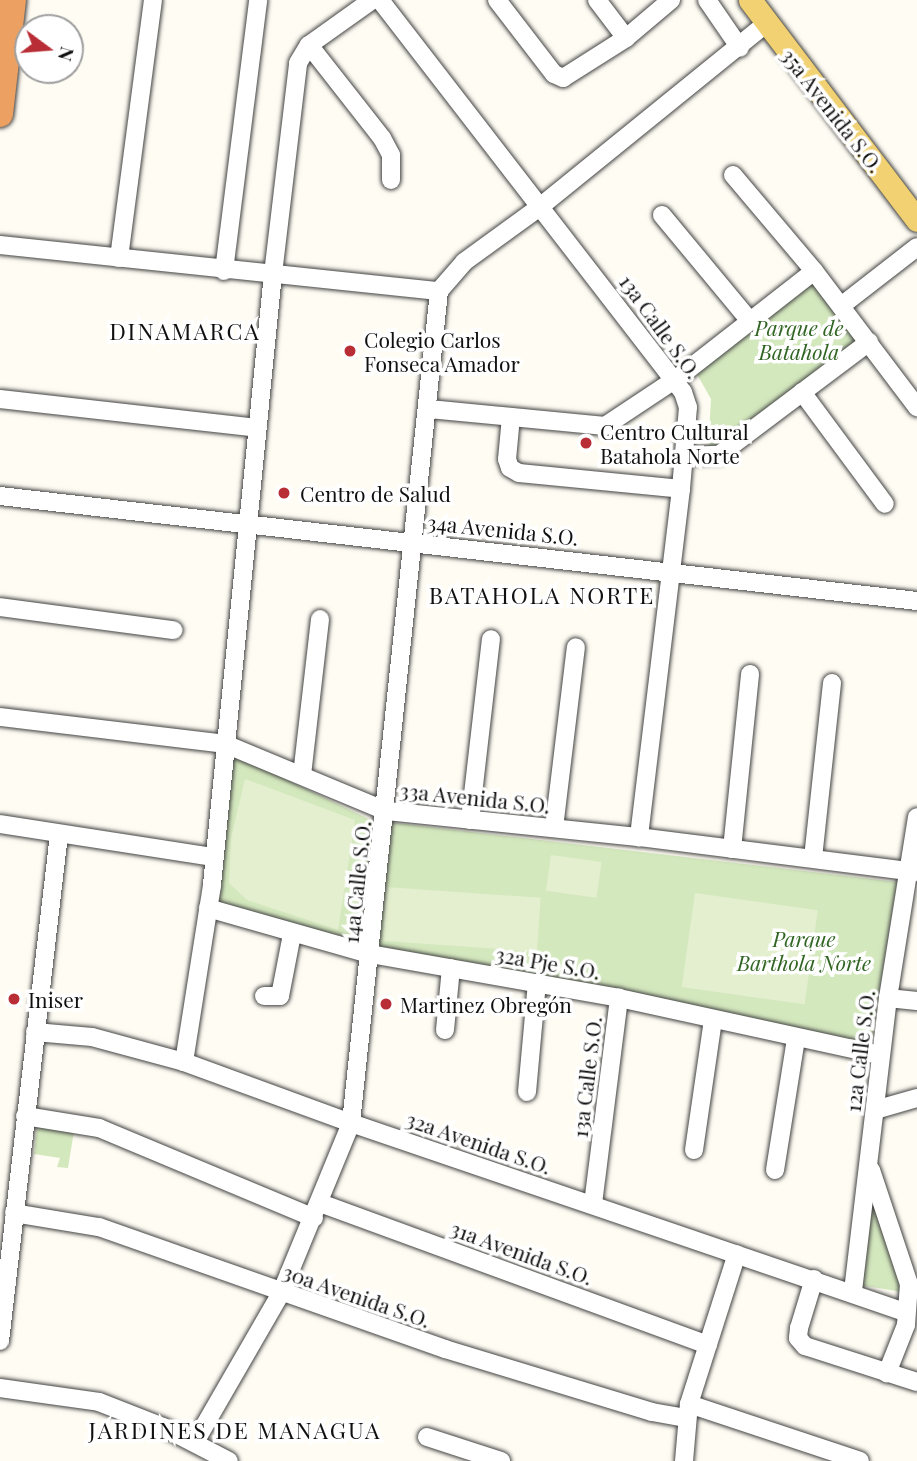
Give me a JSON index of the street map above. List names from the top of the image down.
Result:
{
  "streets": {
    "main road": ["35a Avenida S.O."],
    "street": [
      "13a Calle S.O.",
      "34a Avenida S.O.",
      "33a Avenida S.O.",
      "14a Calle S.O.",
      "32a Pje S.O.",
      "12a Calle S.O.",
      "32a Avenida S.O.",
      "31a Avenida S.O.",
      "30a Avenida S.O."
    ]
  },
  "crossings": [
    ["13a Calle S.O.", "34a Avenida S.O."],
    ["13a Calle S.O.", "33a Avenida S.O."],
    ["13a Calle S.O.", "32a Pje S.O."],
    ["13a Calle S.O.", "32a Avenida S.O."],
    ["34a Avenida S.O.", "14a Calle S.O."],
    ["33a Avenida S.O.", "14a Calle S.O."],
    ["33a Avenida S.O.", "12a Calle S.O."],
    ["14a Calle S.O.", "32a Pje S.O."],
    ["14a Calle S.O.", "32a Avenida S.O."],
    ["14a Calle S.O.", "31a Avenida S.O."],
    ["14a Calle S.O.", "30a Avenida S.O."],
    ["32a Pje S.O.", "12a Calle S.O."],
    ["12a Calle S.O.", "32a Avenida S.O."]
  ],
  "districts": ["DINAMARCA", "BATAHOLA NORTE", "JARDINES DE MANAGUA"],
  "parks": ["Parque de Batahola", "Parque Barthola Norte"],
  "places": [
    "Colegio Carlos Fonseca Amador",
    "Centro Cultural Batahola Norte",
    "Centro de Salud",
    "Iniser",
    "Martinez Obregón"
  ],
  "north": "right"
}
